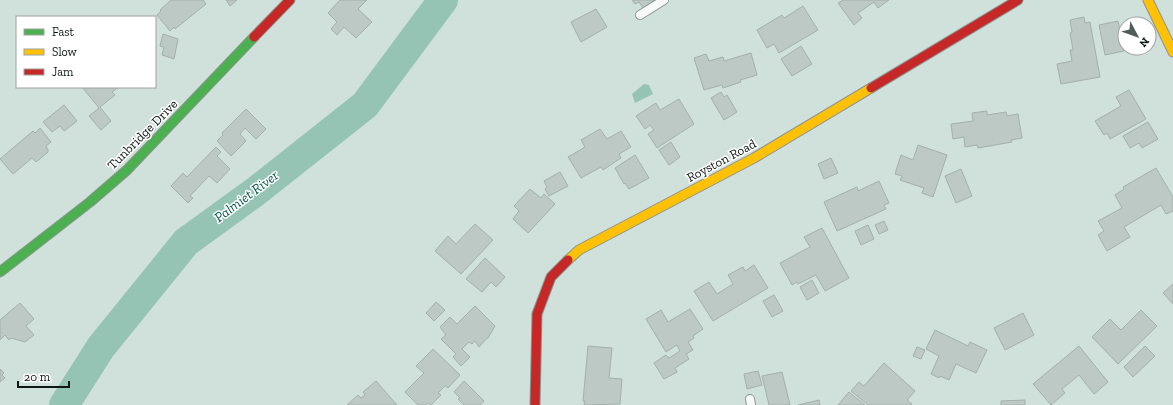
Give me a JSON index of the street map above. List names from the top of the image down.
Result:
{
  "streets": {
    "street": ["Tunbridge Drive", "Royston Road"]
  },
  "water": ["Palmiet River"],
  "legend": ["Fast", "Slow", "Jam"],
  "scale_bar": "20 m",
  "north": "bottom right"
}
